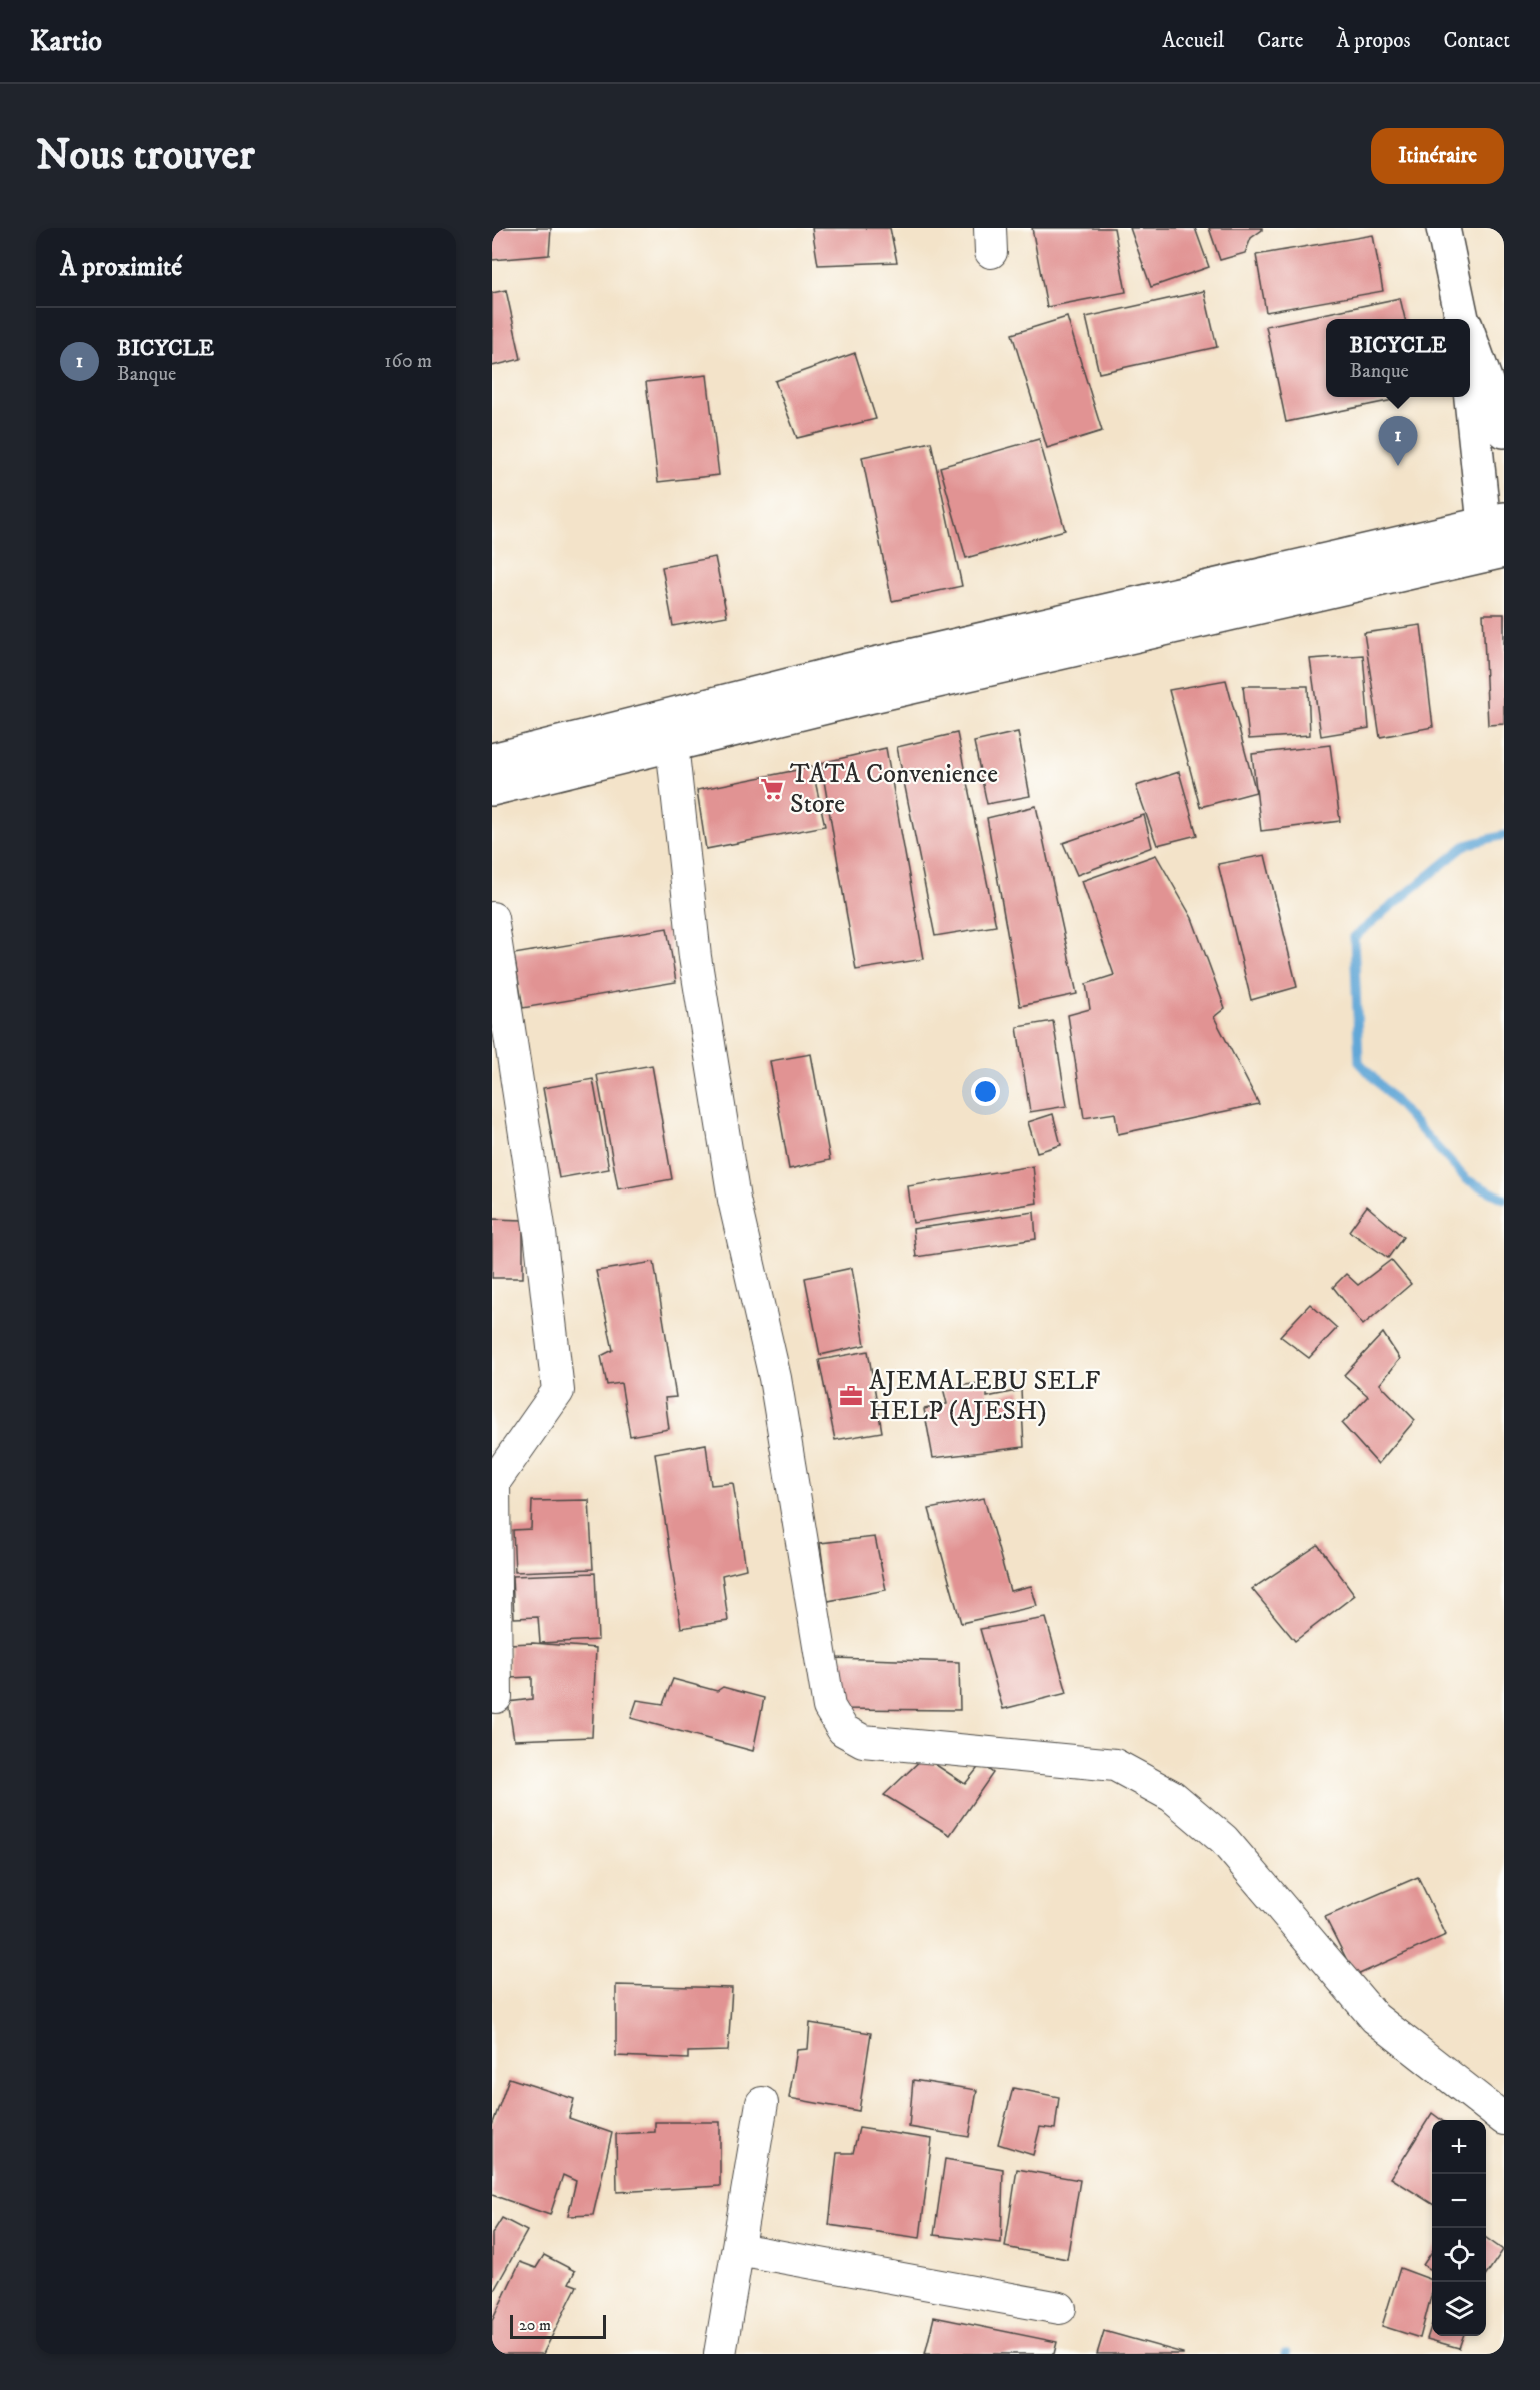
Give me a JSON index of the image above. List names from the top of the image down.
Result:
{
  "places": {
    "supermarket": ["TATA Convenience Store"],
    "office": ["AJEMALEBU SELF HELP (AJESH)"]
  },
  "scale_bar": "20 m",
  "page": {
    "header": "Kartio",
    "nav": [
      "Accueil",
      "Carte",
      "À propos",
      "Contact"
    ],
    "buttons": "Itinéraire",
    "title": "Nous trouver",
    "heading": "À proximité",
    "list": [
      {
        "mark": "1",
        "name": "BICYCLE",
        "note": "Banque",
        "value": "160 m"
      }
    ],
    "popup": ["BICYCLE", "Banque"],
    "pins": "1",
    "map_buttons": ["+", "−"],
    "scale": "20 m"
  }
}
